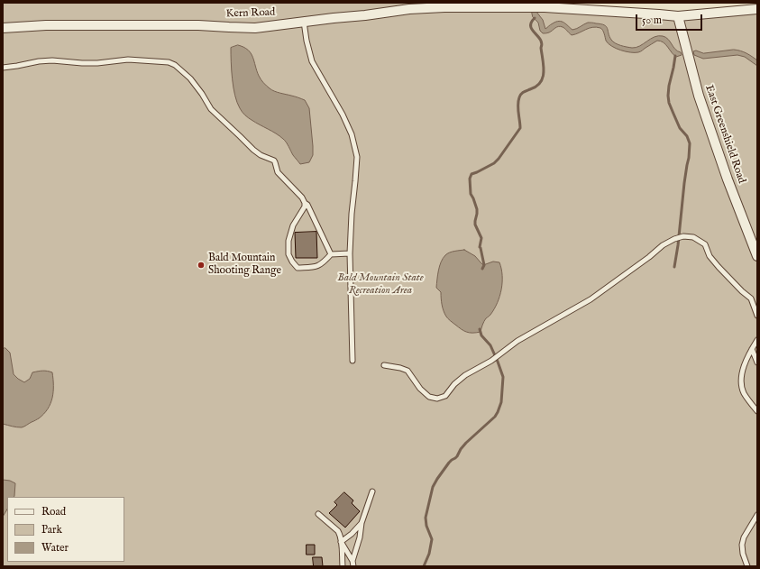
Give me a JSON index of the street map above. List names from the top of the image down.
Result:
{
  "streets": {
    "street": ["Kern Road", "East Greenshield Road"]
  },
  "crossings": [
    ["Kern Road", "East Greenshield Road"]
  ],
  "parks": ["Bald Mountain State Recreation Area"],
  "places": ["Bald Mountain Shooting Range"],
  "legend": ["Road", "Park", "Water"],
  "scale_bar": "50 m"
}
